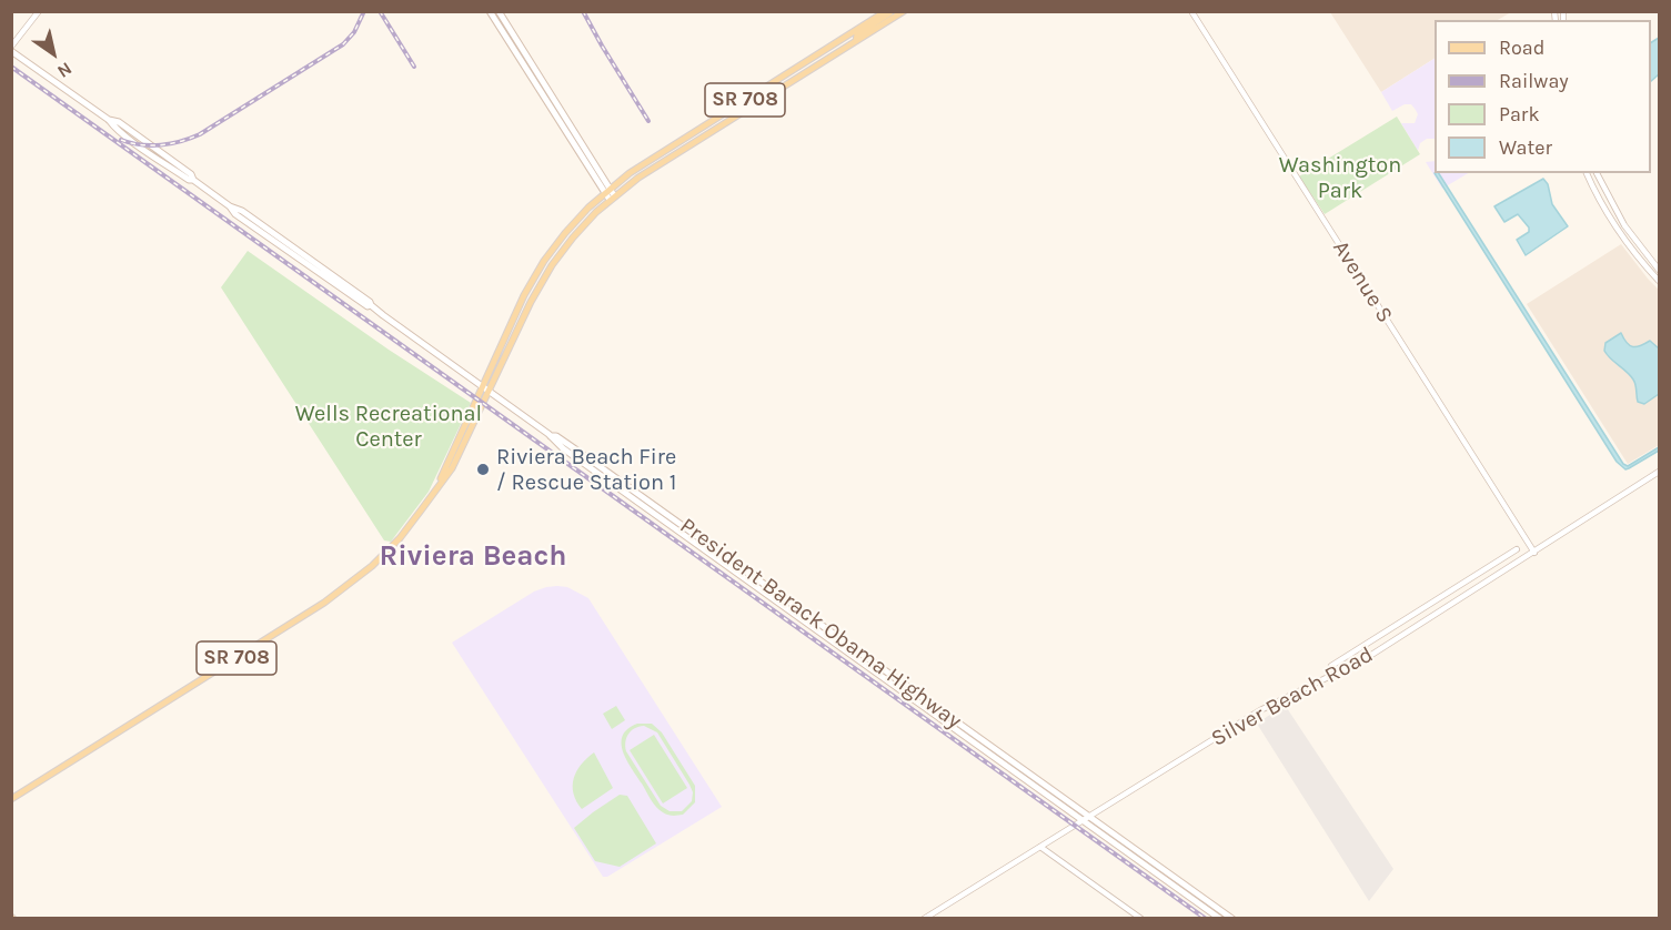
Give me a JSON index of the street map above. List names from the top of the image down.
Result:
{
  "streets": {
    "main road": ["SR 708", "President Barack Obama Highway"],
    "street": ["Avenue S", "Silver Beach Road"]
  },
  "crossings": [
    ["SR 708", "President Barack Obama Highway"],
    ["Avenue S", "Silver Beach Road"],
    ["President Barack Obama Highway", "Silver Beach Road"]
  ],
  "districts": ["Riviera Beach"],
  "parks": ["Washington Park", "Wells Recreational Center"],
  "places": ["Riviera Beach Fire / Rescue Station 1"],
  "legend": [
    "Road",
    "Railway",
    "Park",
    "Water"
  ],
  "north": "bottom right"
}
